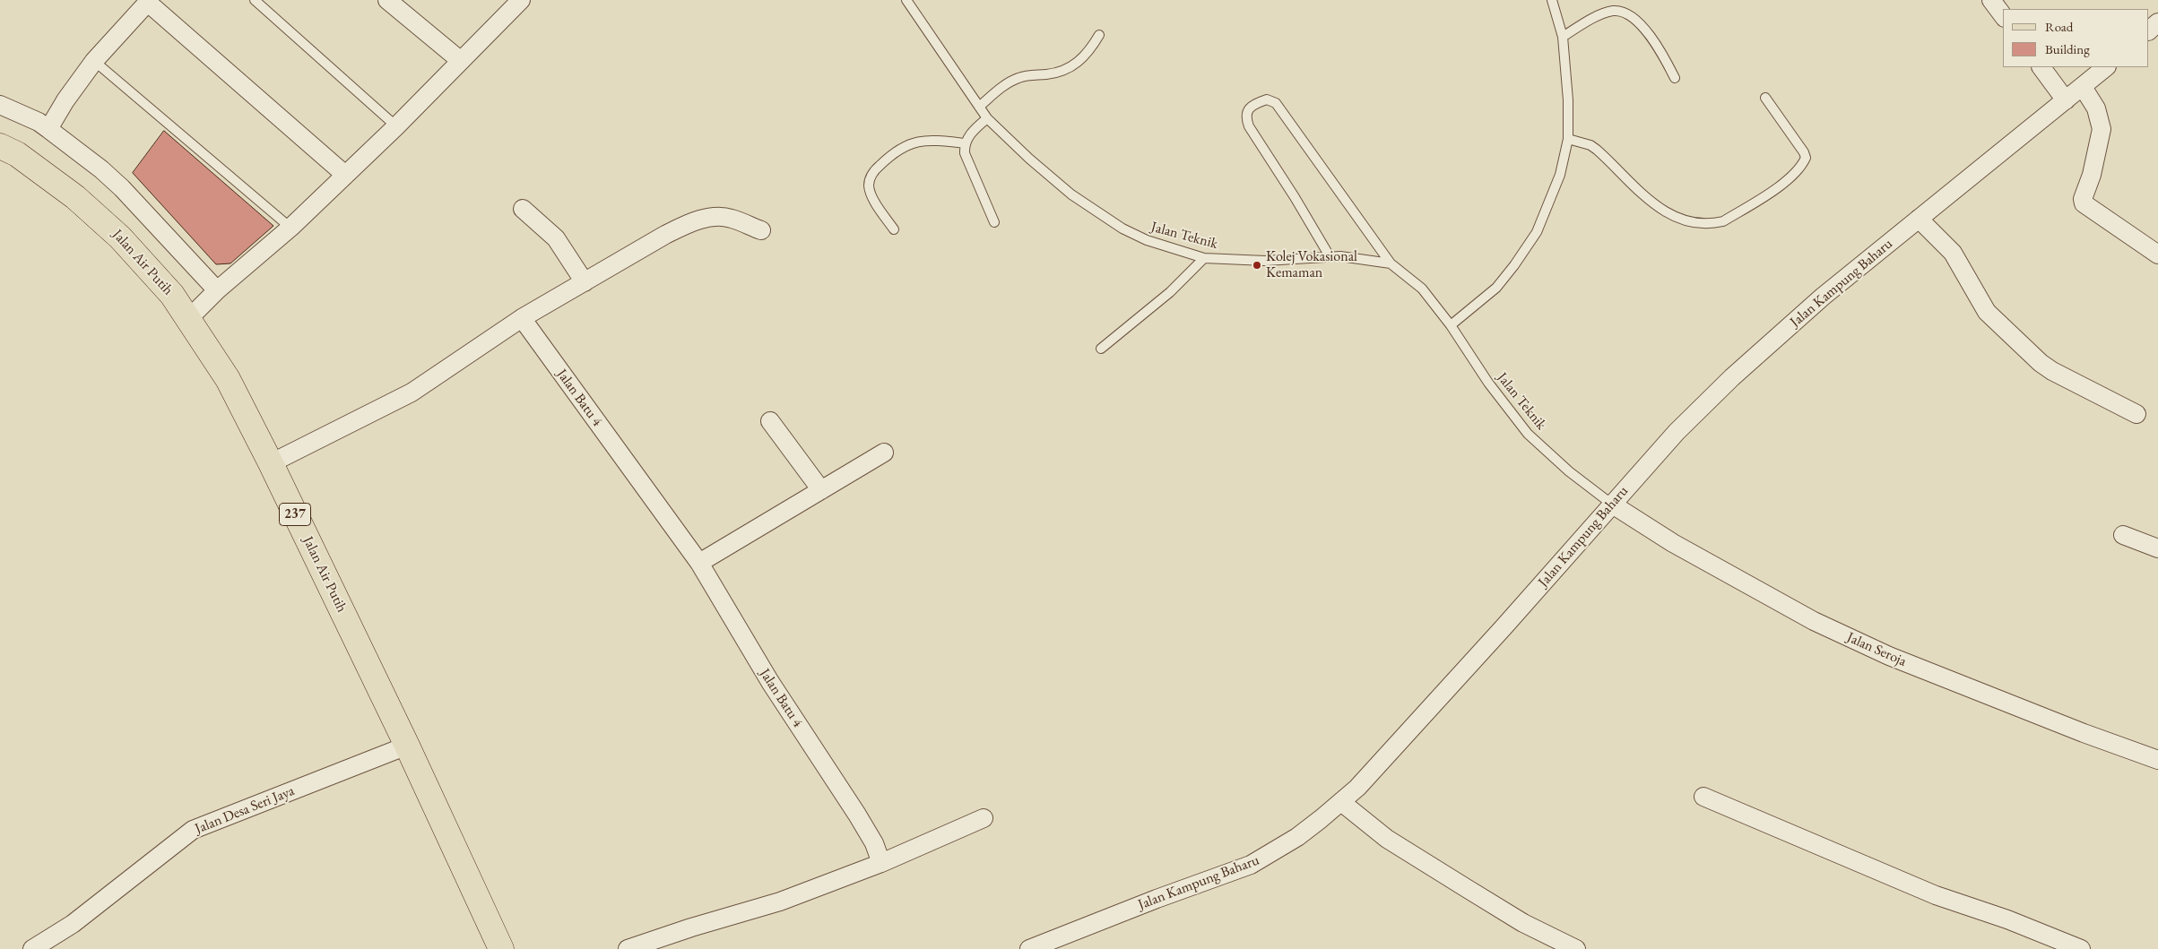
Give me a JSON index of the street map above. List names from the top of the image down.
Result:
{
  "streets": {
    "main road": ["Jalan Air Putih", "237"],
    "street": [
      "Jalan Kampung Baharu",
      "Jalan Batu 4",
      "Jalan Seroja",
      "Jalan Desa Seri Jaya"
    ],
    "lane": ["Jalan Teknik"]
  },
  "crossings": [
    ["Jalan Teknik", "Jalan Kampung Baharu"],
    ["Jalan Teknik", "Jalan Seroja"],
    ["Jalan Air Putih", "Jalan Desa Seri Jaya"],
    ["Jalan Kampung Baharu", "Jalan Seroja"]
  ],
  "places": ["Kolej Vokasional Kemaman"],
  "legend": ["Road", "Building"]
}
